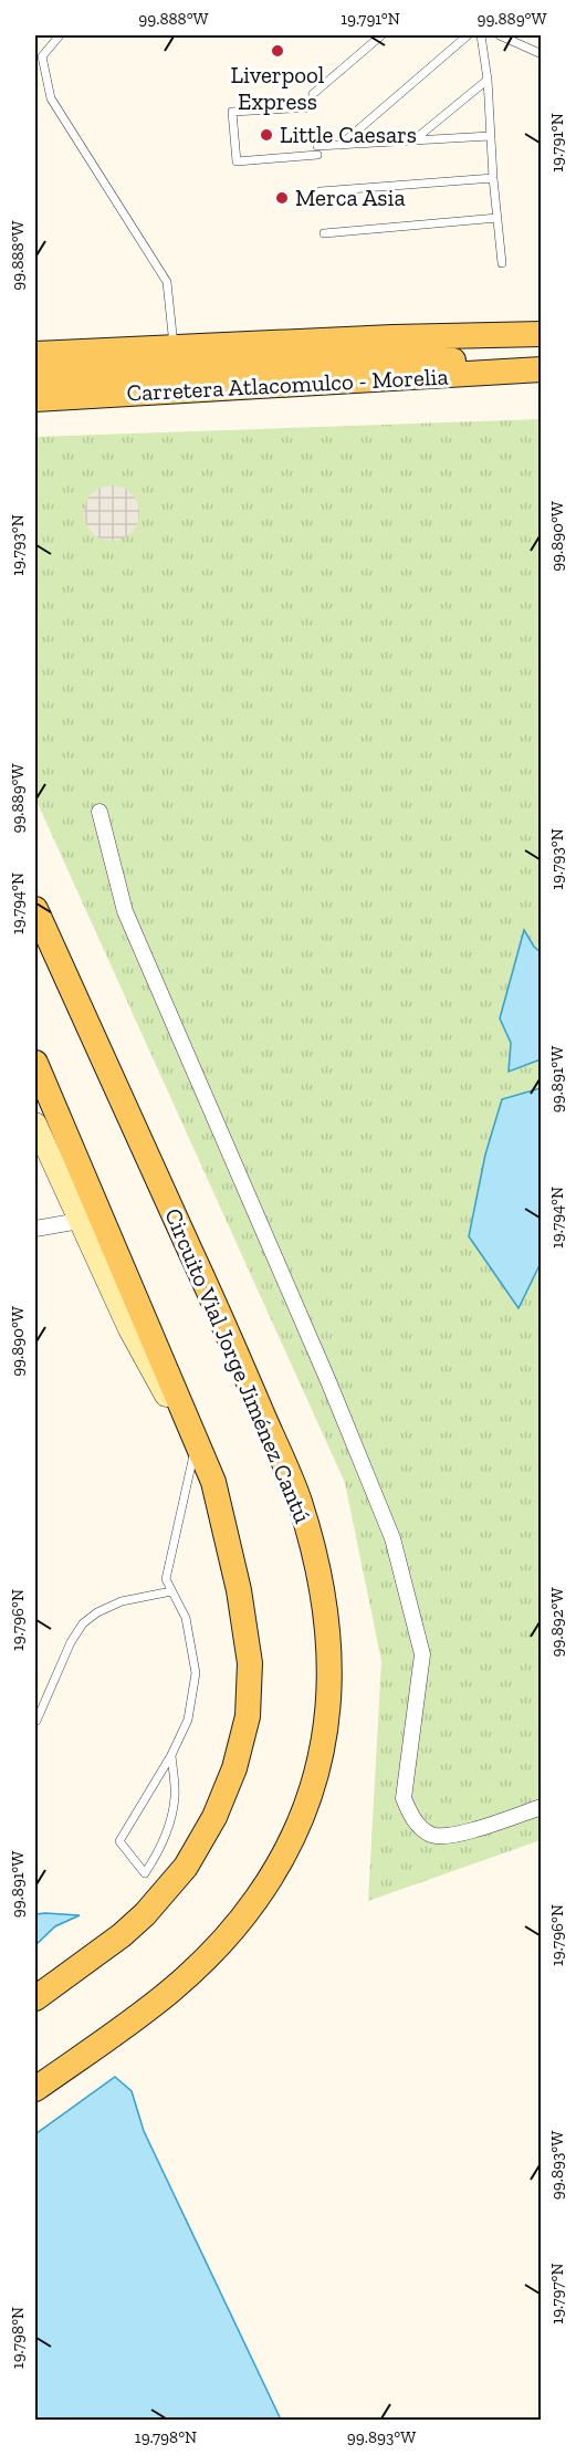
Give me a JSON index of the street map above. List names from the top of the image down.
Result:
{
  "streets": {
    "main road": ["Carretera Atlacomulco - Morelia", "Circuito Vial Jorge Jiménez Cantú"]
  },
  "places": ["Liverpool Express", "Little Caesars", "Merca Asia"],
  "coordinates": [
    "99.888°W",
    "19.791°N",
    "99.889°W",
    "99.890°W",
    "19.793°N",
    "19.794°N",
    "99.891°W",
    "19.796°N",
    "99.892°W",
    "99.893°W",
    "19.797°N",
    "19.798°N"
  ]
}
